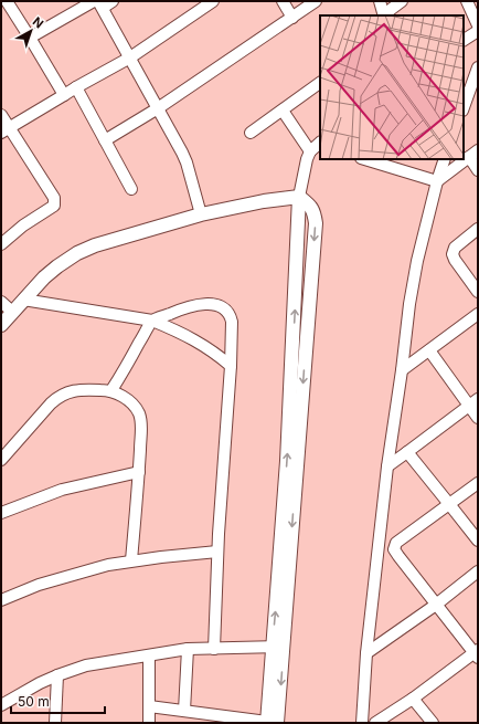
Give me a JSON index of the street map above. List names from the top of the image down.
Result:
{
  "scale_bar": "50 m",
  "north": "top right"
}
